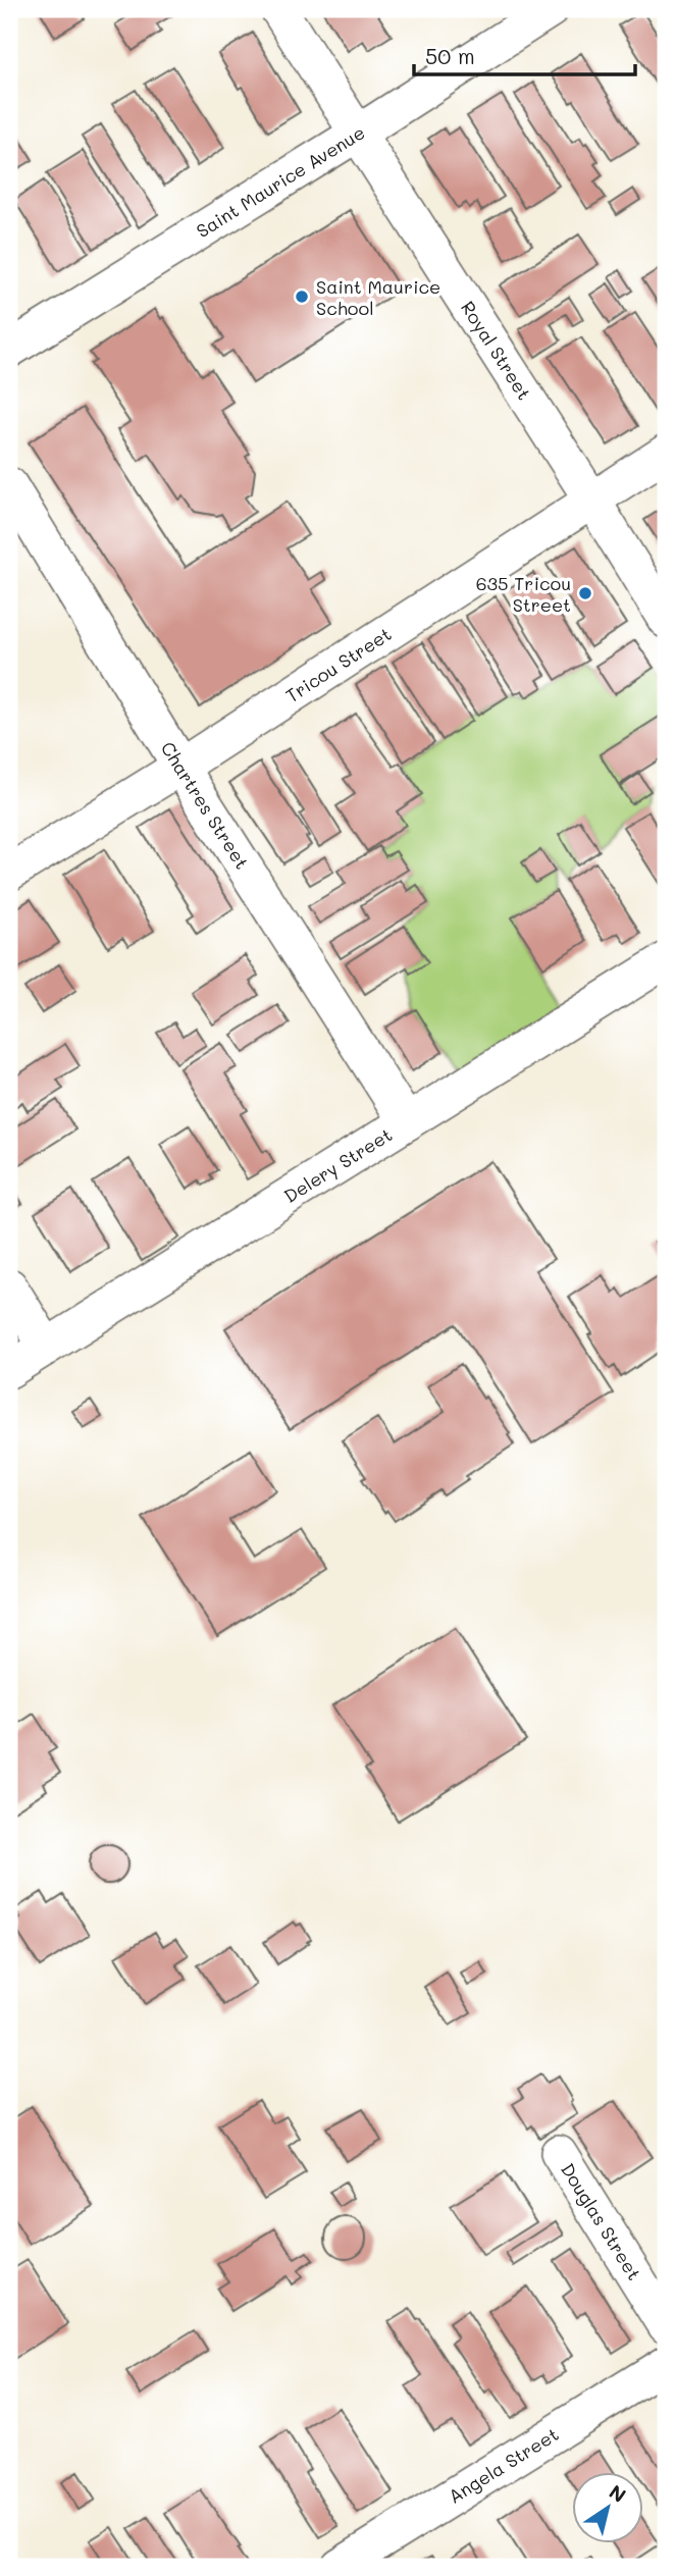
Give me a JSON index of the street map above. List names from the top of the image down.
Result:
{
  "streets": {
    "street": [
      "Saint Maurice Avenue",
      "Royal Street",
      "Tricou Street",
      "Chartres Street",
      "Delery Street",
      "Douglas Street",
      "Angela Street"
    ]
  },
  "crossings": [
    ["Saint Maurice Avenue", "Royal Street"],
    ["Royal Street", "Tricou Street"],
    ["Tricou Street", "Chartres Street"],
    ["Chartres Street", "Delery Street"]
  ],
  "places": ["Saint Maurice School", "635 Tricou Street"],
  "scale_bar": "50 m",
  "north": "top right"
}
